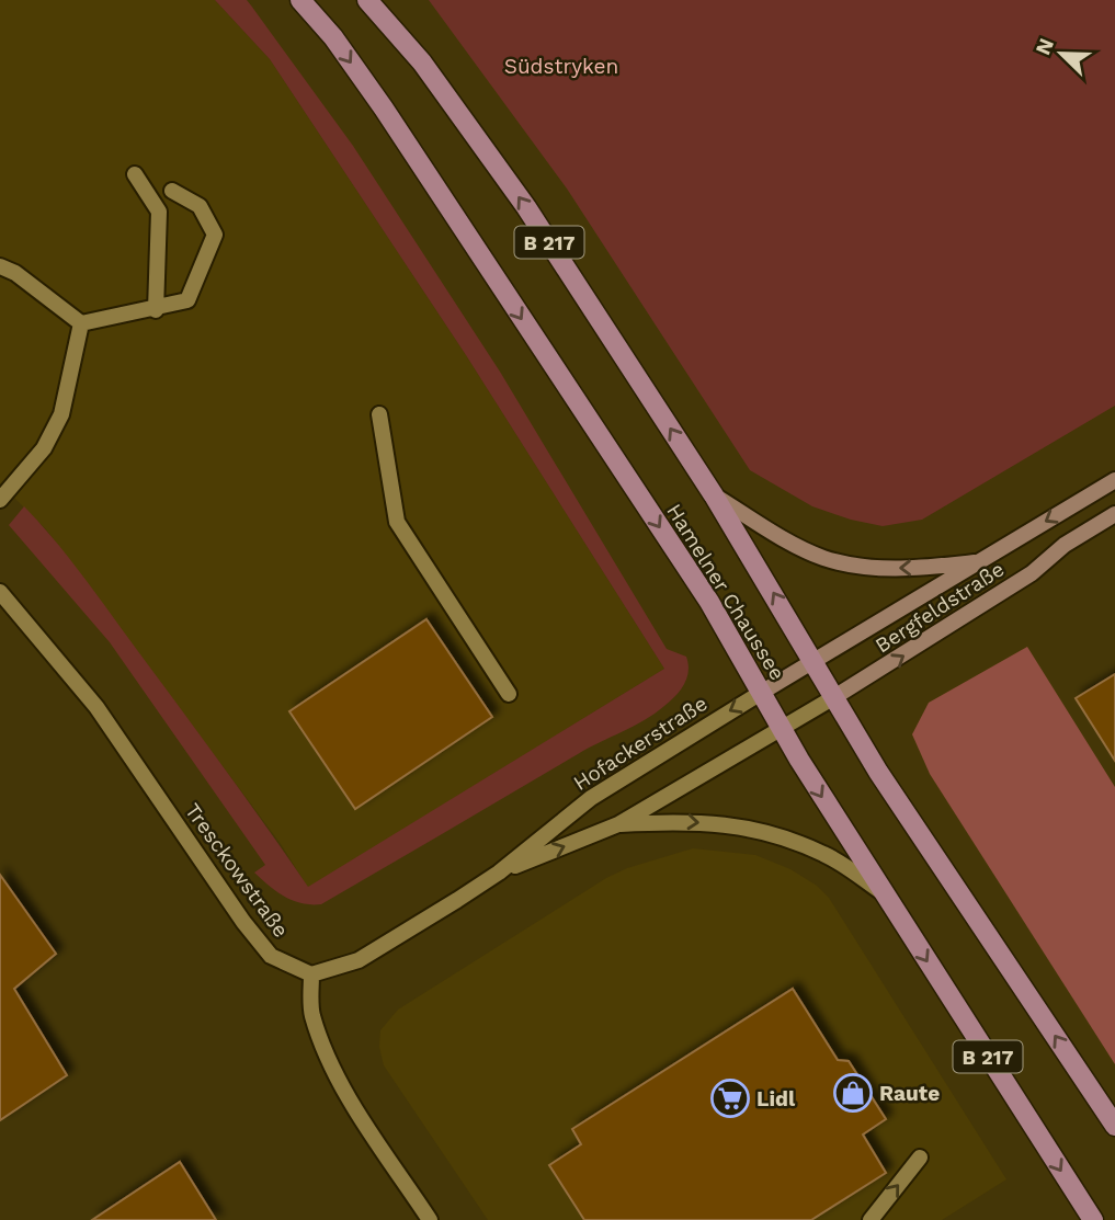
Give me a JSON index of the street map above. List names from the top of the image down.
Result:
{
  "streets": {
    "main road": ["B 217", "Hamelner Chaussee"],
    "street": ["Bergfeldstraße", "Hofackerstraße", "Tresckowstraße"]
  },
  "crossings": [
    ["Hamelner Chaussee", "Bergfeldstraße"],
    ["Hamelner Chaussee", "Hofackerstraße"],
    ["Bergfeldstraße", "Hofackerstraße"],
    ["Hofackerstraße", "Tresckowstraße"]
  ],
  "parks": ["Südstryken"],
  "places": {
    "shop": ["Raute"],
    "supermarket": ["Lidl"]
  },
  "north": "top left"
}
